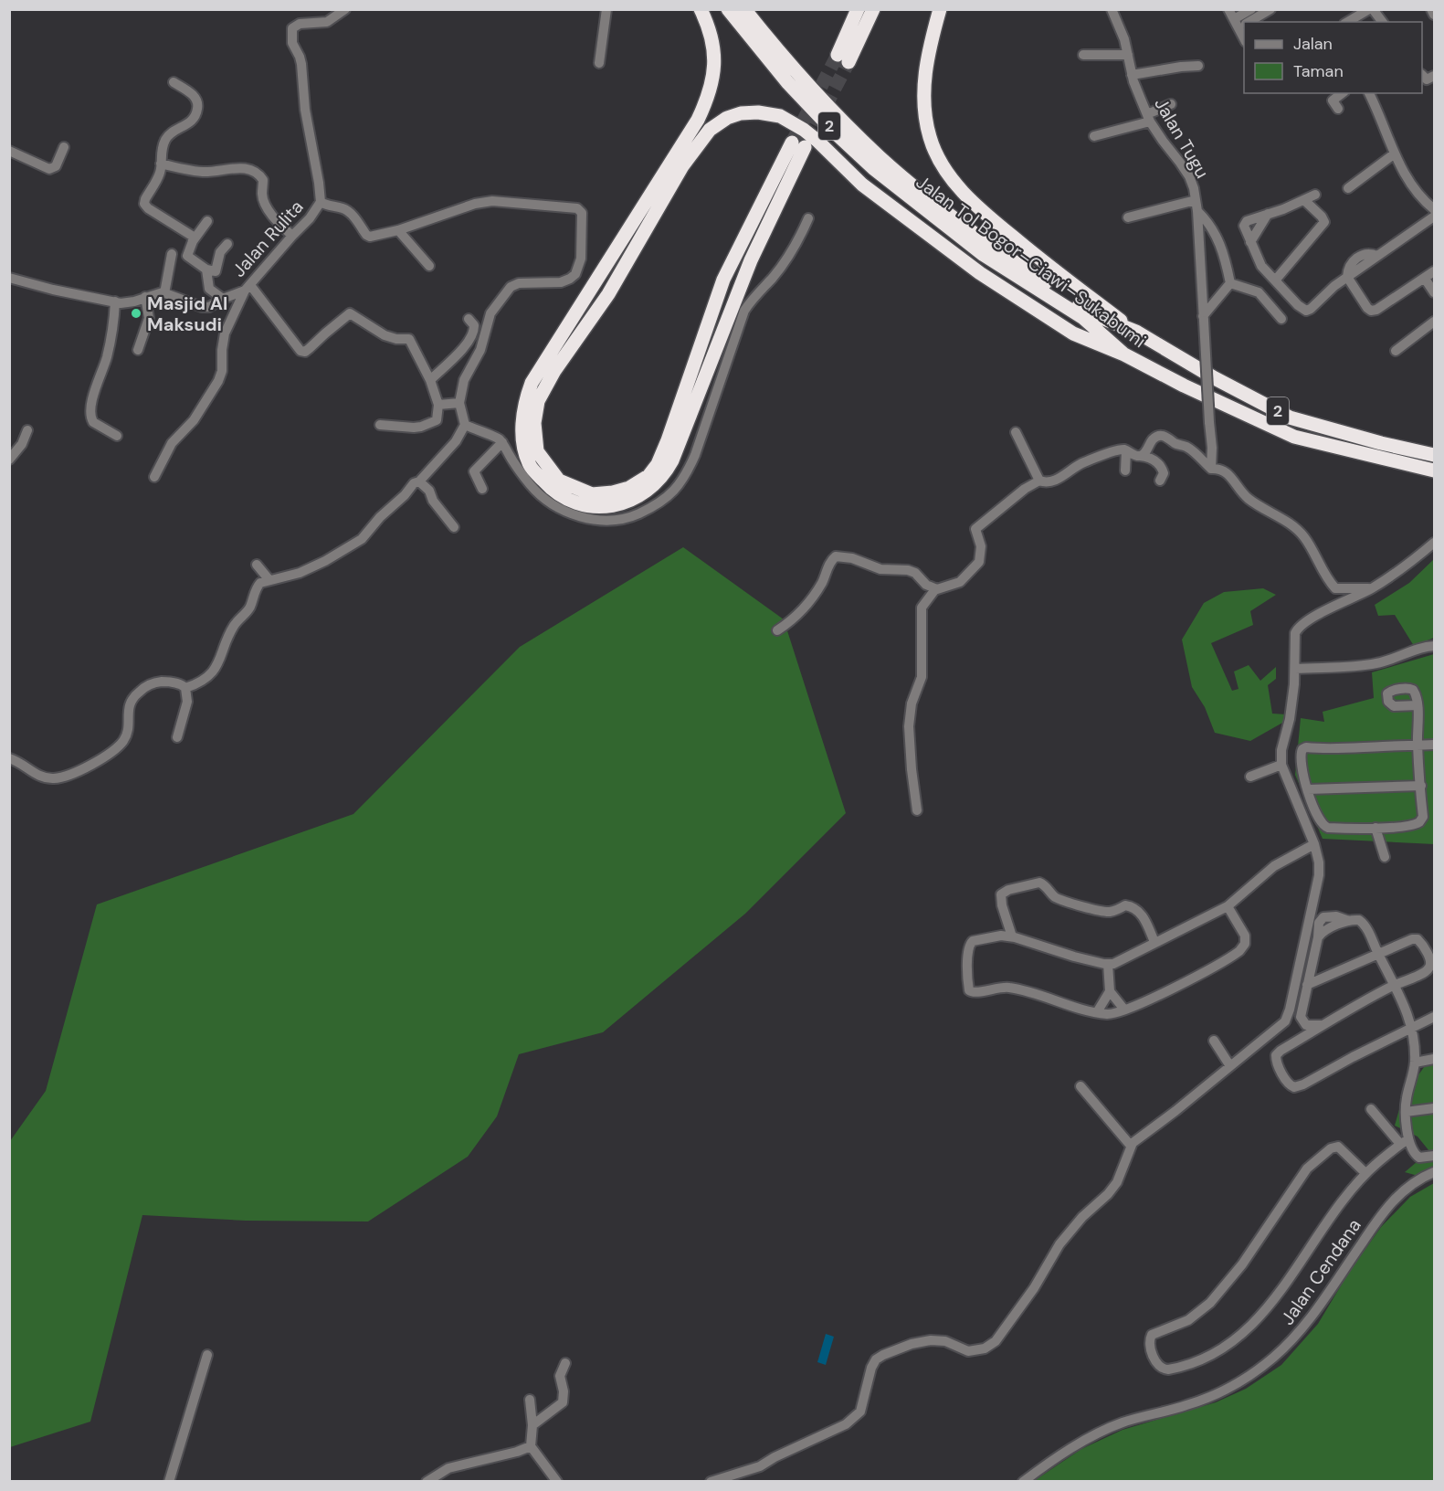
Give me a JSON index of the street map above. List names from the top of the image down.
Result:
{
  "streets": {
    "highway": ["2", "Jalan Tol Bogor–Ciawi–Sukabumi"],
    "street": ["Jalan Tugu", "Jalan Rulita", "Jalan Cendana"]
  },
  "places": ["Masjid Al Maksudi"],
  "legend": ["Jalan", "Taman"]
}
